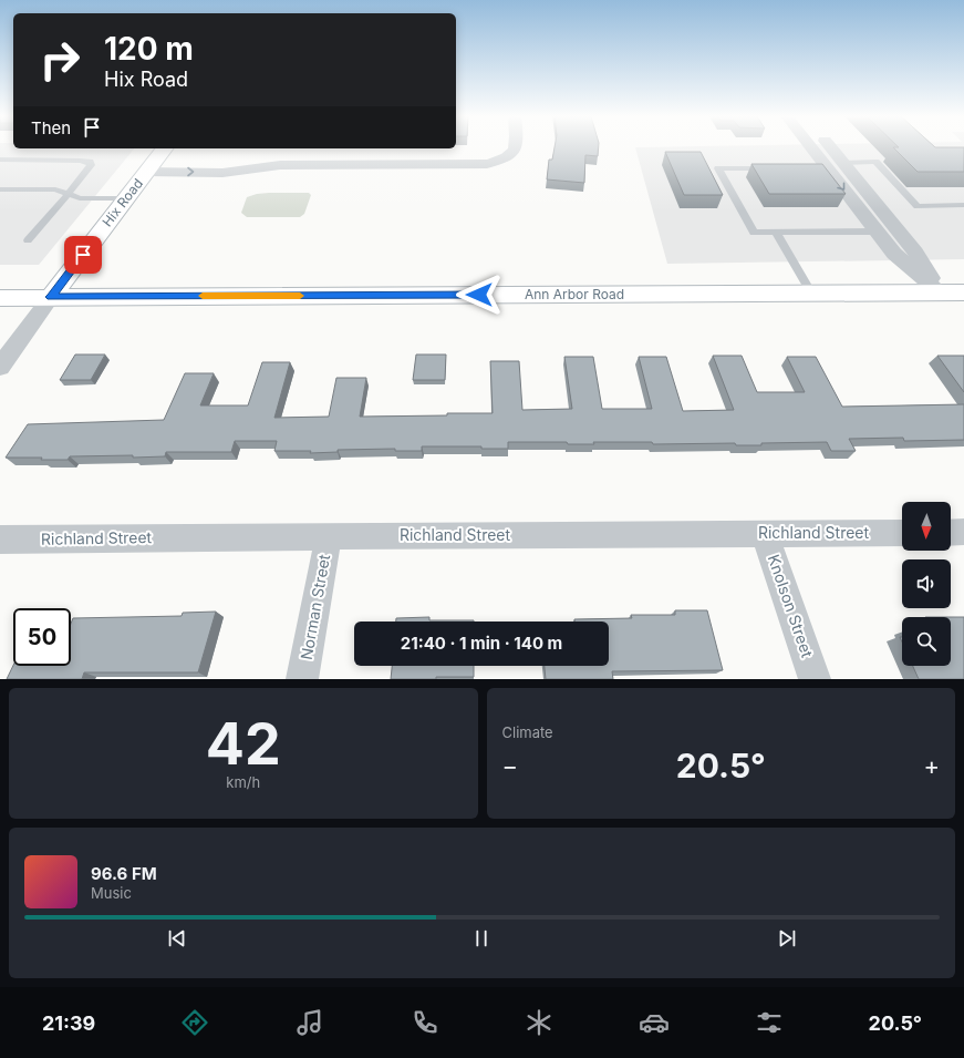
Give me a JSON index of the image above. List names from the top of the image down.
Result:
{
  "streets": {
    "main road": ["Hix Road", "Ann Arbor Road"],
    "street": ["Richland Street", "Knolson Street", "Norman Street"]
  },
  "crossings": [
    ["Hix Road", "Ann Arbor Road"],
    ["Richland Street", "Knolson Street"],
    ["Richland Street", "Norman Street"]
  ],
  "north": "bottom",
  "page": {
    "turn": ["120 m", "Hix Road"],
    "then": "Then",
    "limit": "50",
    "trip": "21:40 · 1 min · 140 m",
    "tile": [
      ["42", "km/h"],
      "Climate"
    ],
    "heat": ["−", "20.5°", "+"],
    "song": ["96.6 FM", "Music"],
    "tabs": ["21:39", "20.5°"]
  }
}
